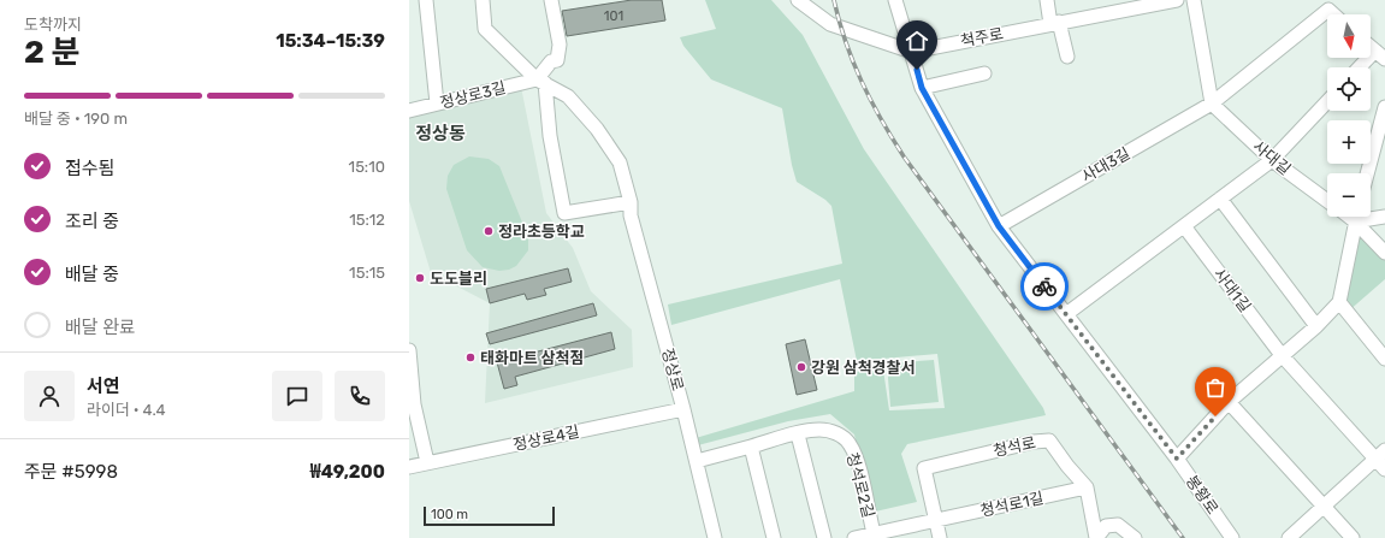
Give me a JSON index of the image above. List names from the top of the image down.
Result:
{
  "streets": {
    "street": [
      "척주로",
      "정상로3길",
      "사대길",
      "사대3길",
      "사대1길",
      "정상로",
      "정상로4길",
      "청석로",
      "청석로2길",
      "봉황로",
      "청석로1길"
    ]
  },
  "crossings": [
    ["척주로", "봉황로"],
    ["정상로3길", "정상로"],
    ["사대길", "사대3길"],
    ["사대3길", "봉황로"],
    ["정상로", "정상로4길"],
    ["정상로", "청석로2길"],
    ["청석로", "청석로1길"],
    ["청석로2길", "청석로1길"]
  ],
  "districts": ["정상동"],
  "places": [
    "정라초등학교",
    "도도블리",
    "태화마트 삼척점",
    "강원 삼척경찰서"
  ],
  "house_numbers": ["101"],
  "scale_bar": "100 m",
  "north": "bottom",
  "page": {
    "heading": ["2 분", "도착까지", "15:34–15:39"],
    "panel": [
      "서연",
      "라이더 · 4.4",
      "주문 #5998",
      "₩49,200"
    ],
    "map_buttons": ["+", "−"],
    "bar": "배달 중 · 190 m",
    "list": [
      ["접수됨", "15:10"],
      ["조리 중", "15:12"],
      ["배달 중", "15:15"],
      "배달 완료"
    ],
    "scale": "100 m"
  }
}
